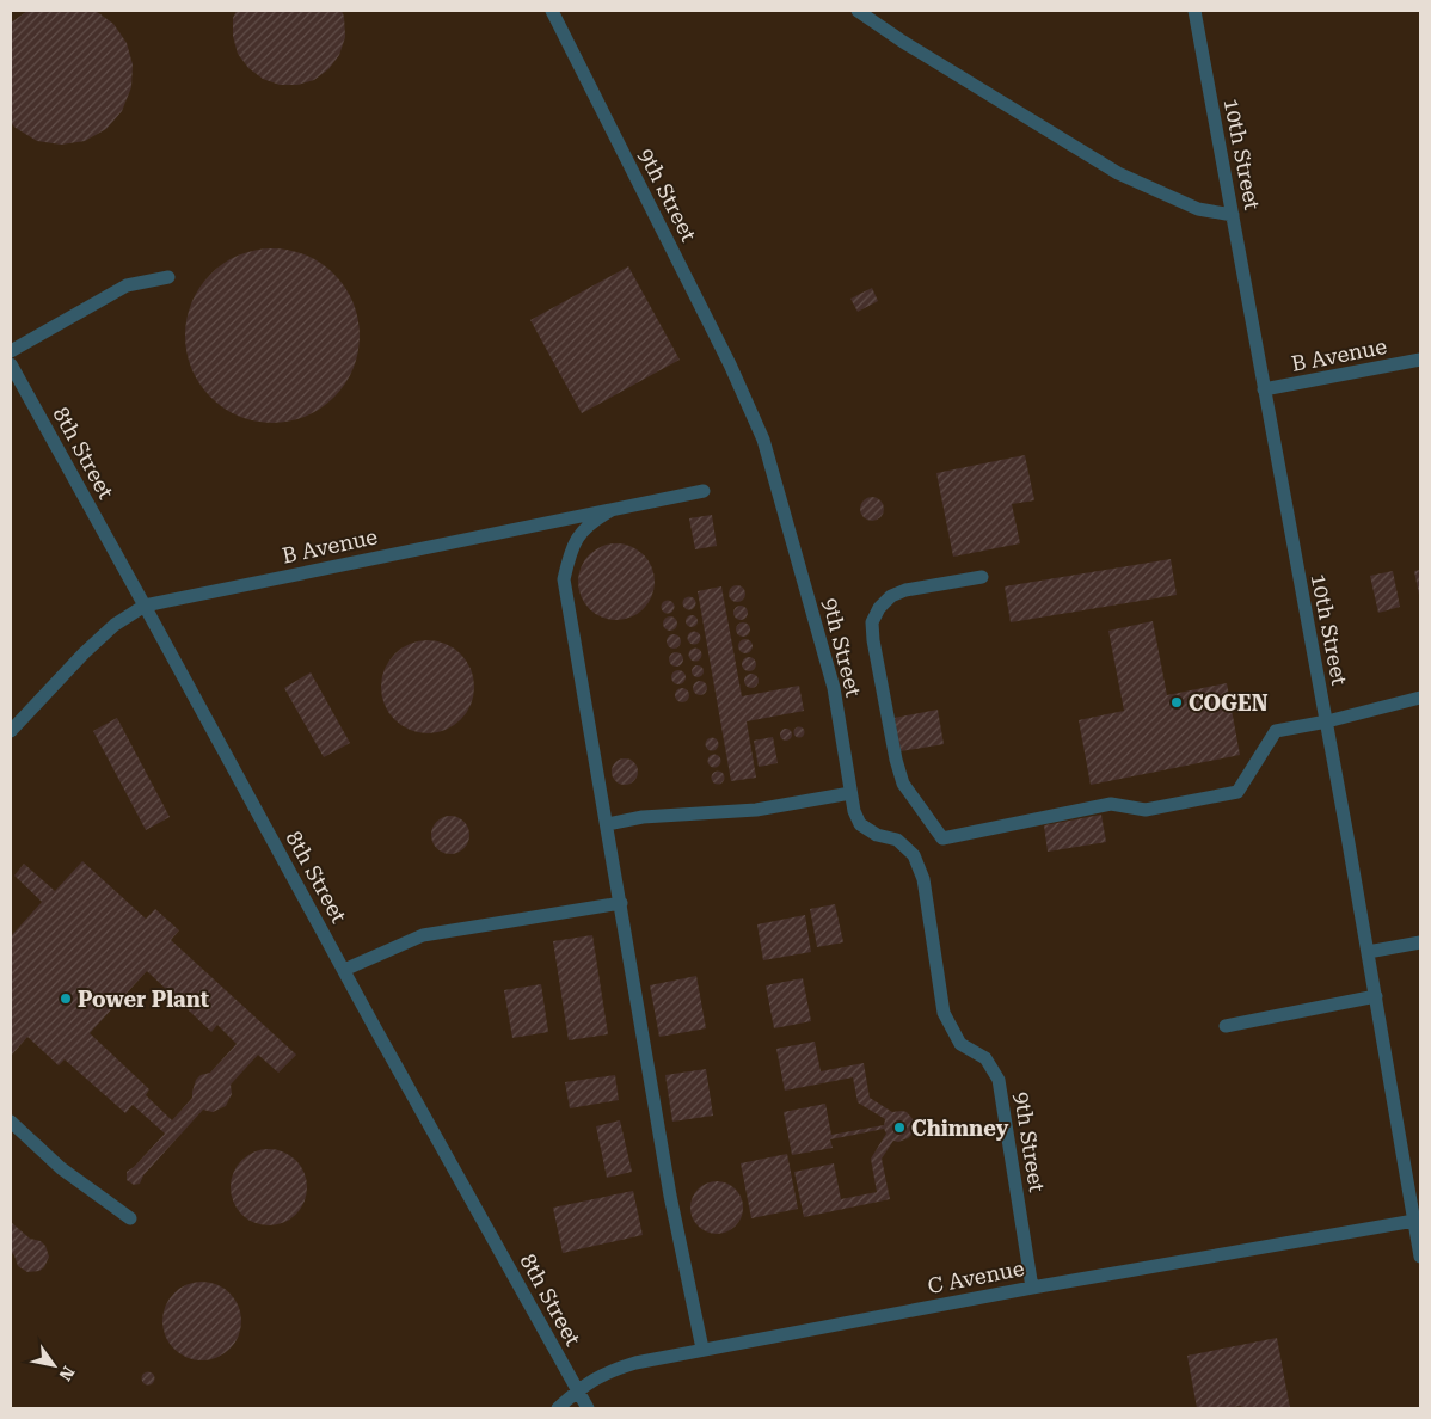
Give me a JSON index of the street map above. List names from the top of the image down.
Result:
{
  "streets": {
    "lane": [
      "10th Street",
      "9th Street",
      "B Avenue",
      "8th Street",
      "C Avenue"
    ]
  },
  "crossings": [
    ["10th Street", "B Avenue"],
    ["10th Street", "C Avenue"],
    ["9th Street", "C Avenue"],
    ["B Avenue", "8th Street"],
    ["8th Street", "C Avenue"]
  ],
  "places": ["COGEN", "Power Plant", "Chimney"],
  "north": "bottom right"
}
